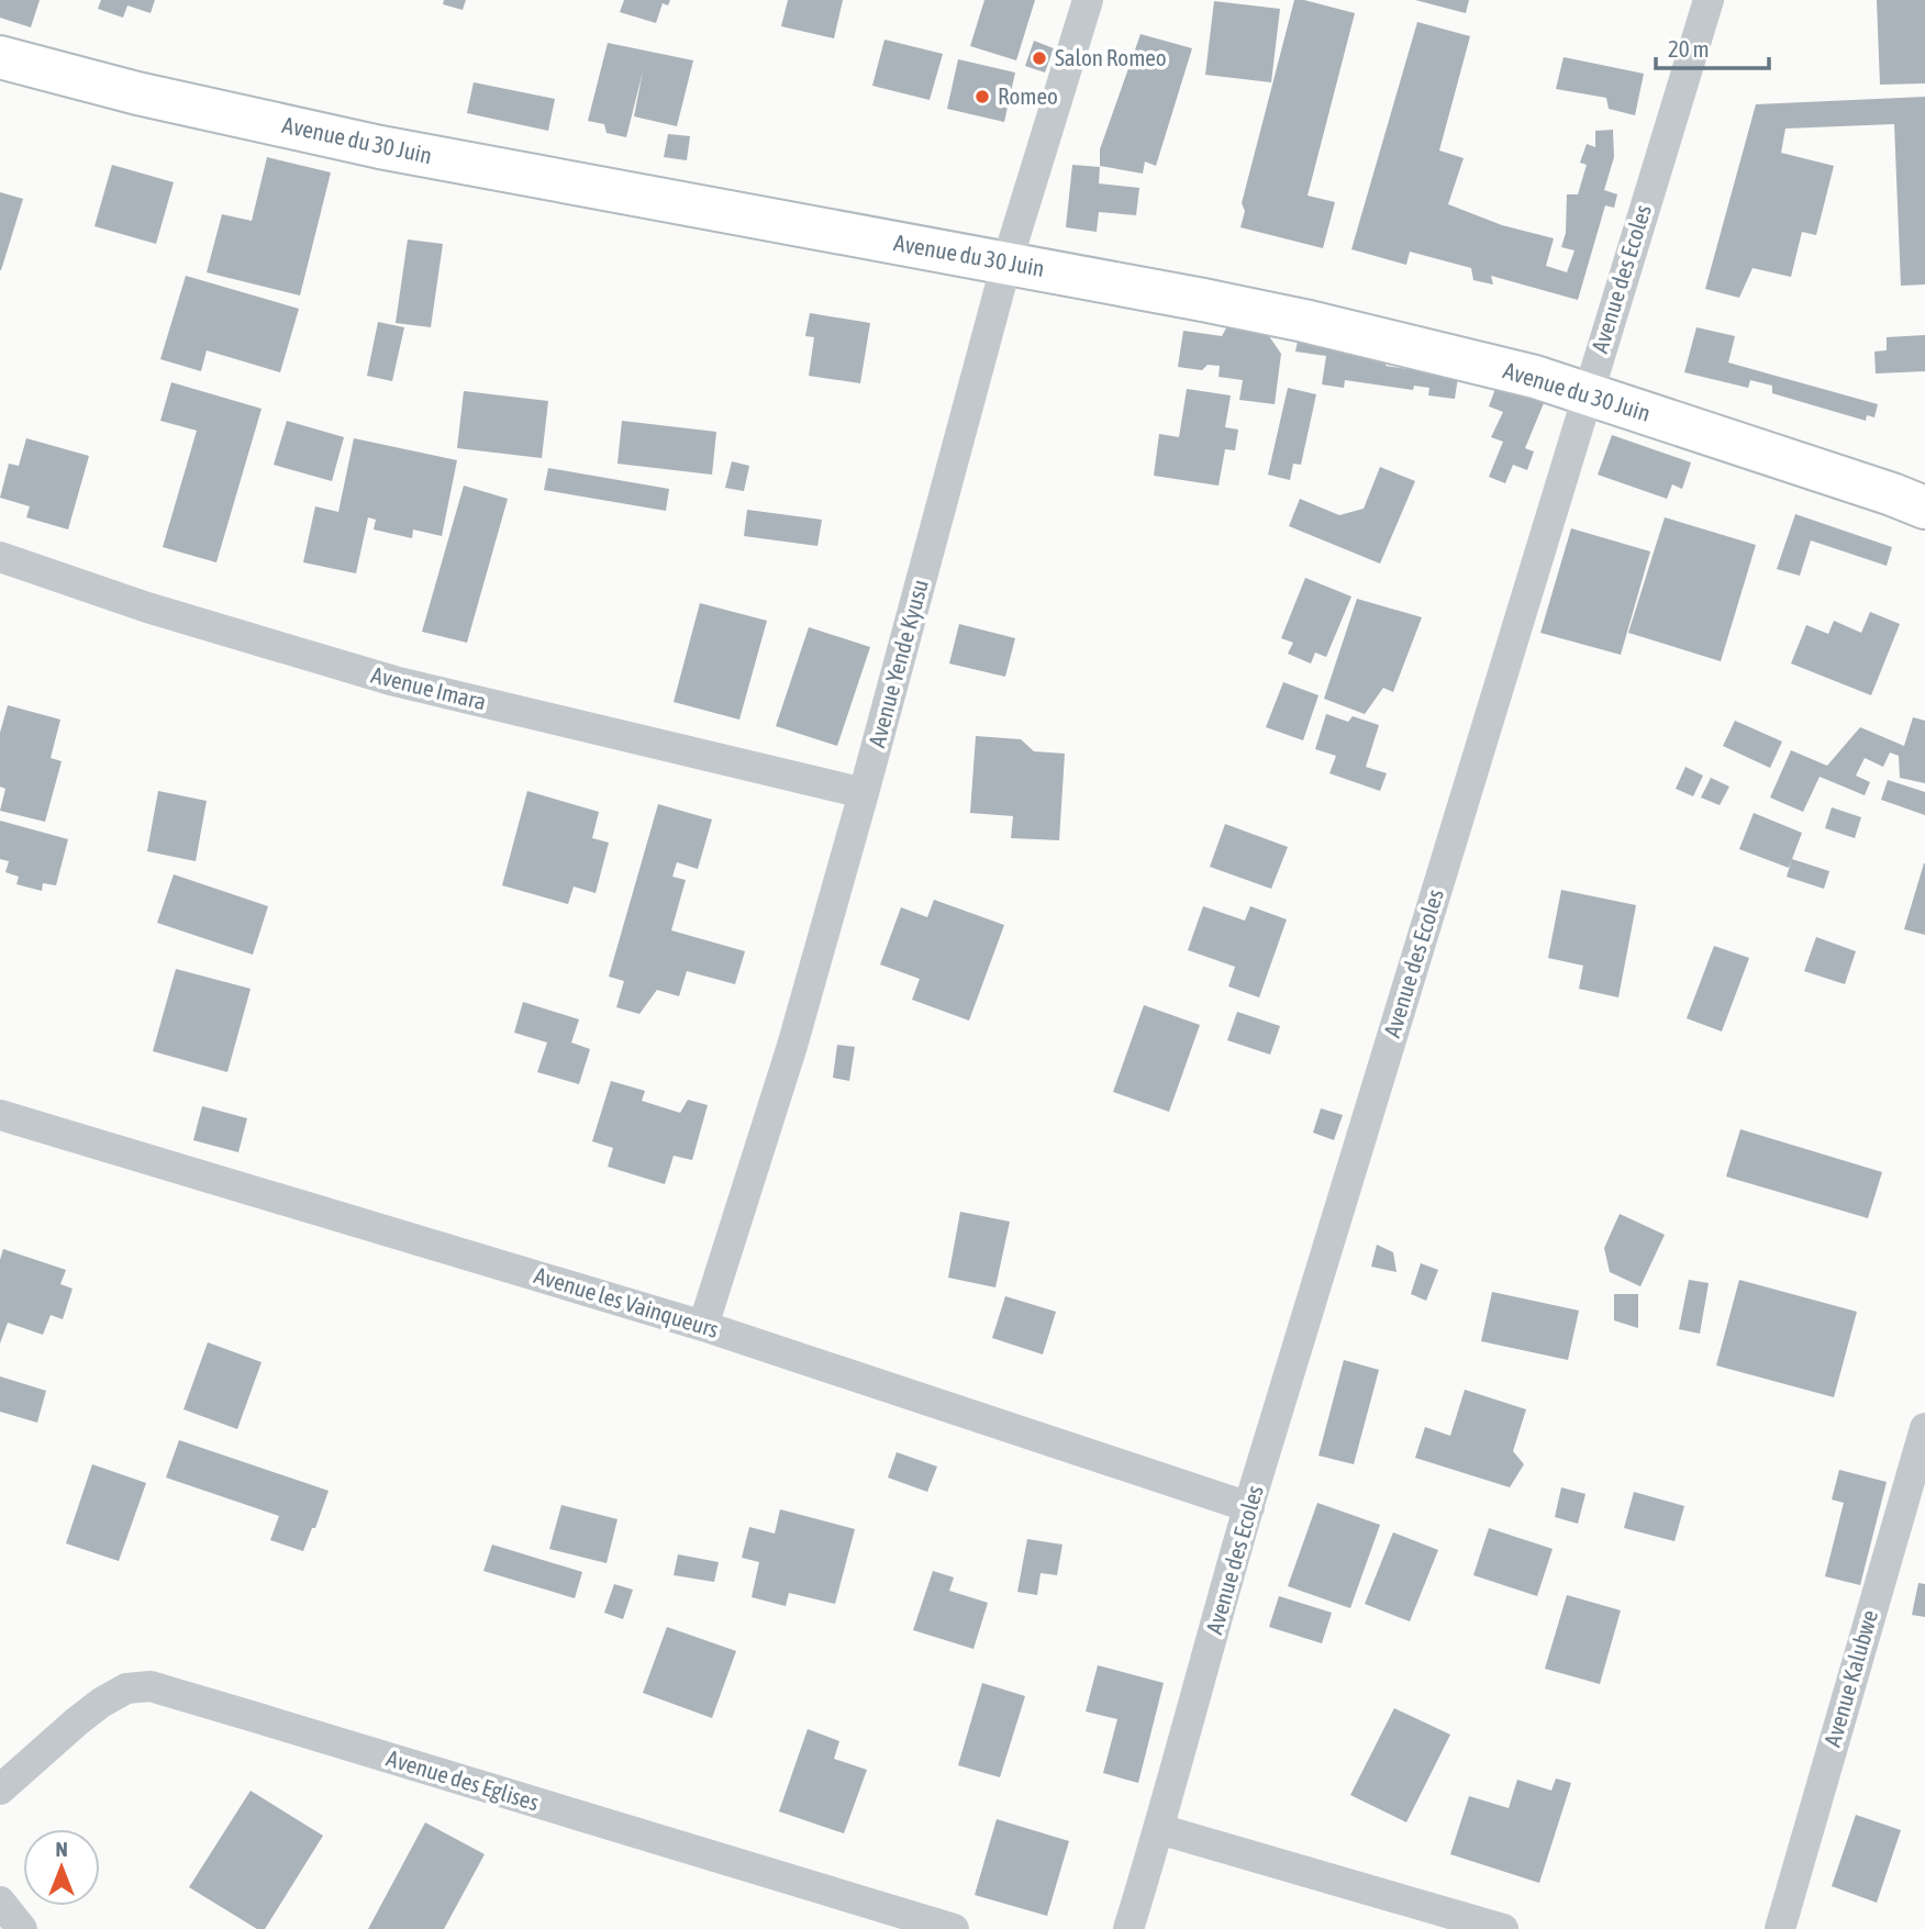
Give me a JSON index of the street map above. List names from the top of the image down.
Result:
{
  "streets": {
    "street": [
      "Avenue du 30 Juin",
      "Avenue des Ecoles",
      "Avenue Yende Kyusu",
      "Avenue Imara",
      "Avenue les Vainqueurs",
      "Avenue Kalubwe",
      "Avenue des Eglises"
    ]
  },
  "crossings": [
    ["Avenue du 30 Juin", "Avenue des Ecoles"],
    ["Avenue du 30 Juin", "Avenue Yende Kyusu"],
    ["Avenue des Ecoles", "Avenue les Vainqueurs"],
    ["Avenue Yende Kyusu", "Avenue Imara"],
    ["Avenue Yende Kyusu", "Avenue les Vainqueurs"]
  ],
  "places": ["Salon Romeo", "Romeo"],
  "scale_bar": "20 m",
  "north": "top"
}
